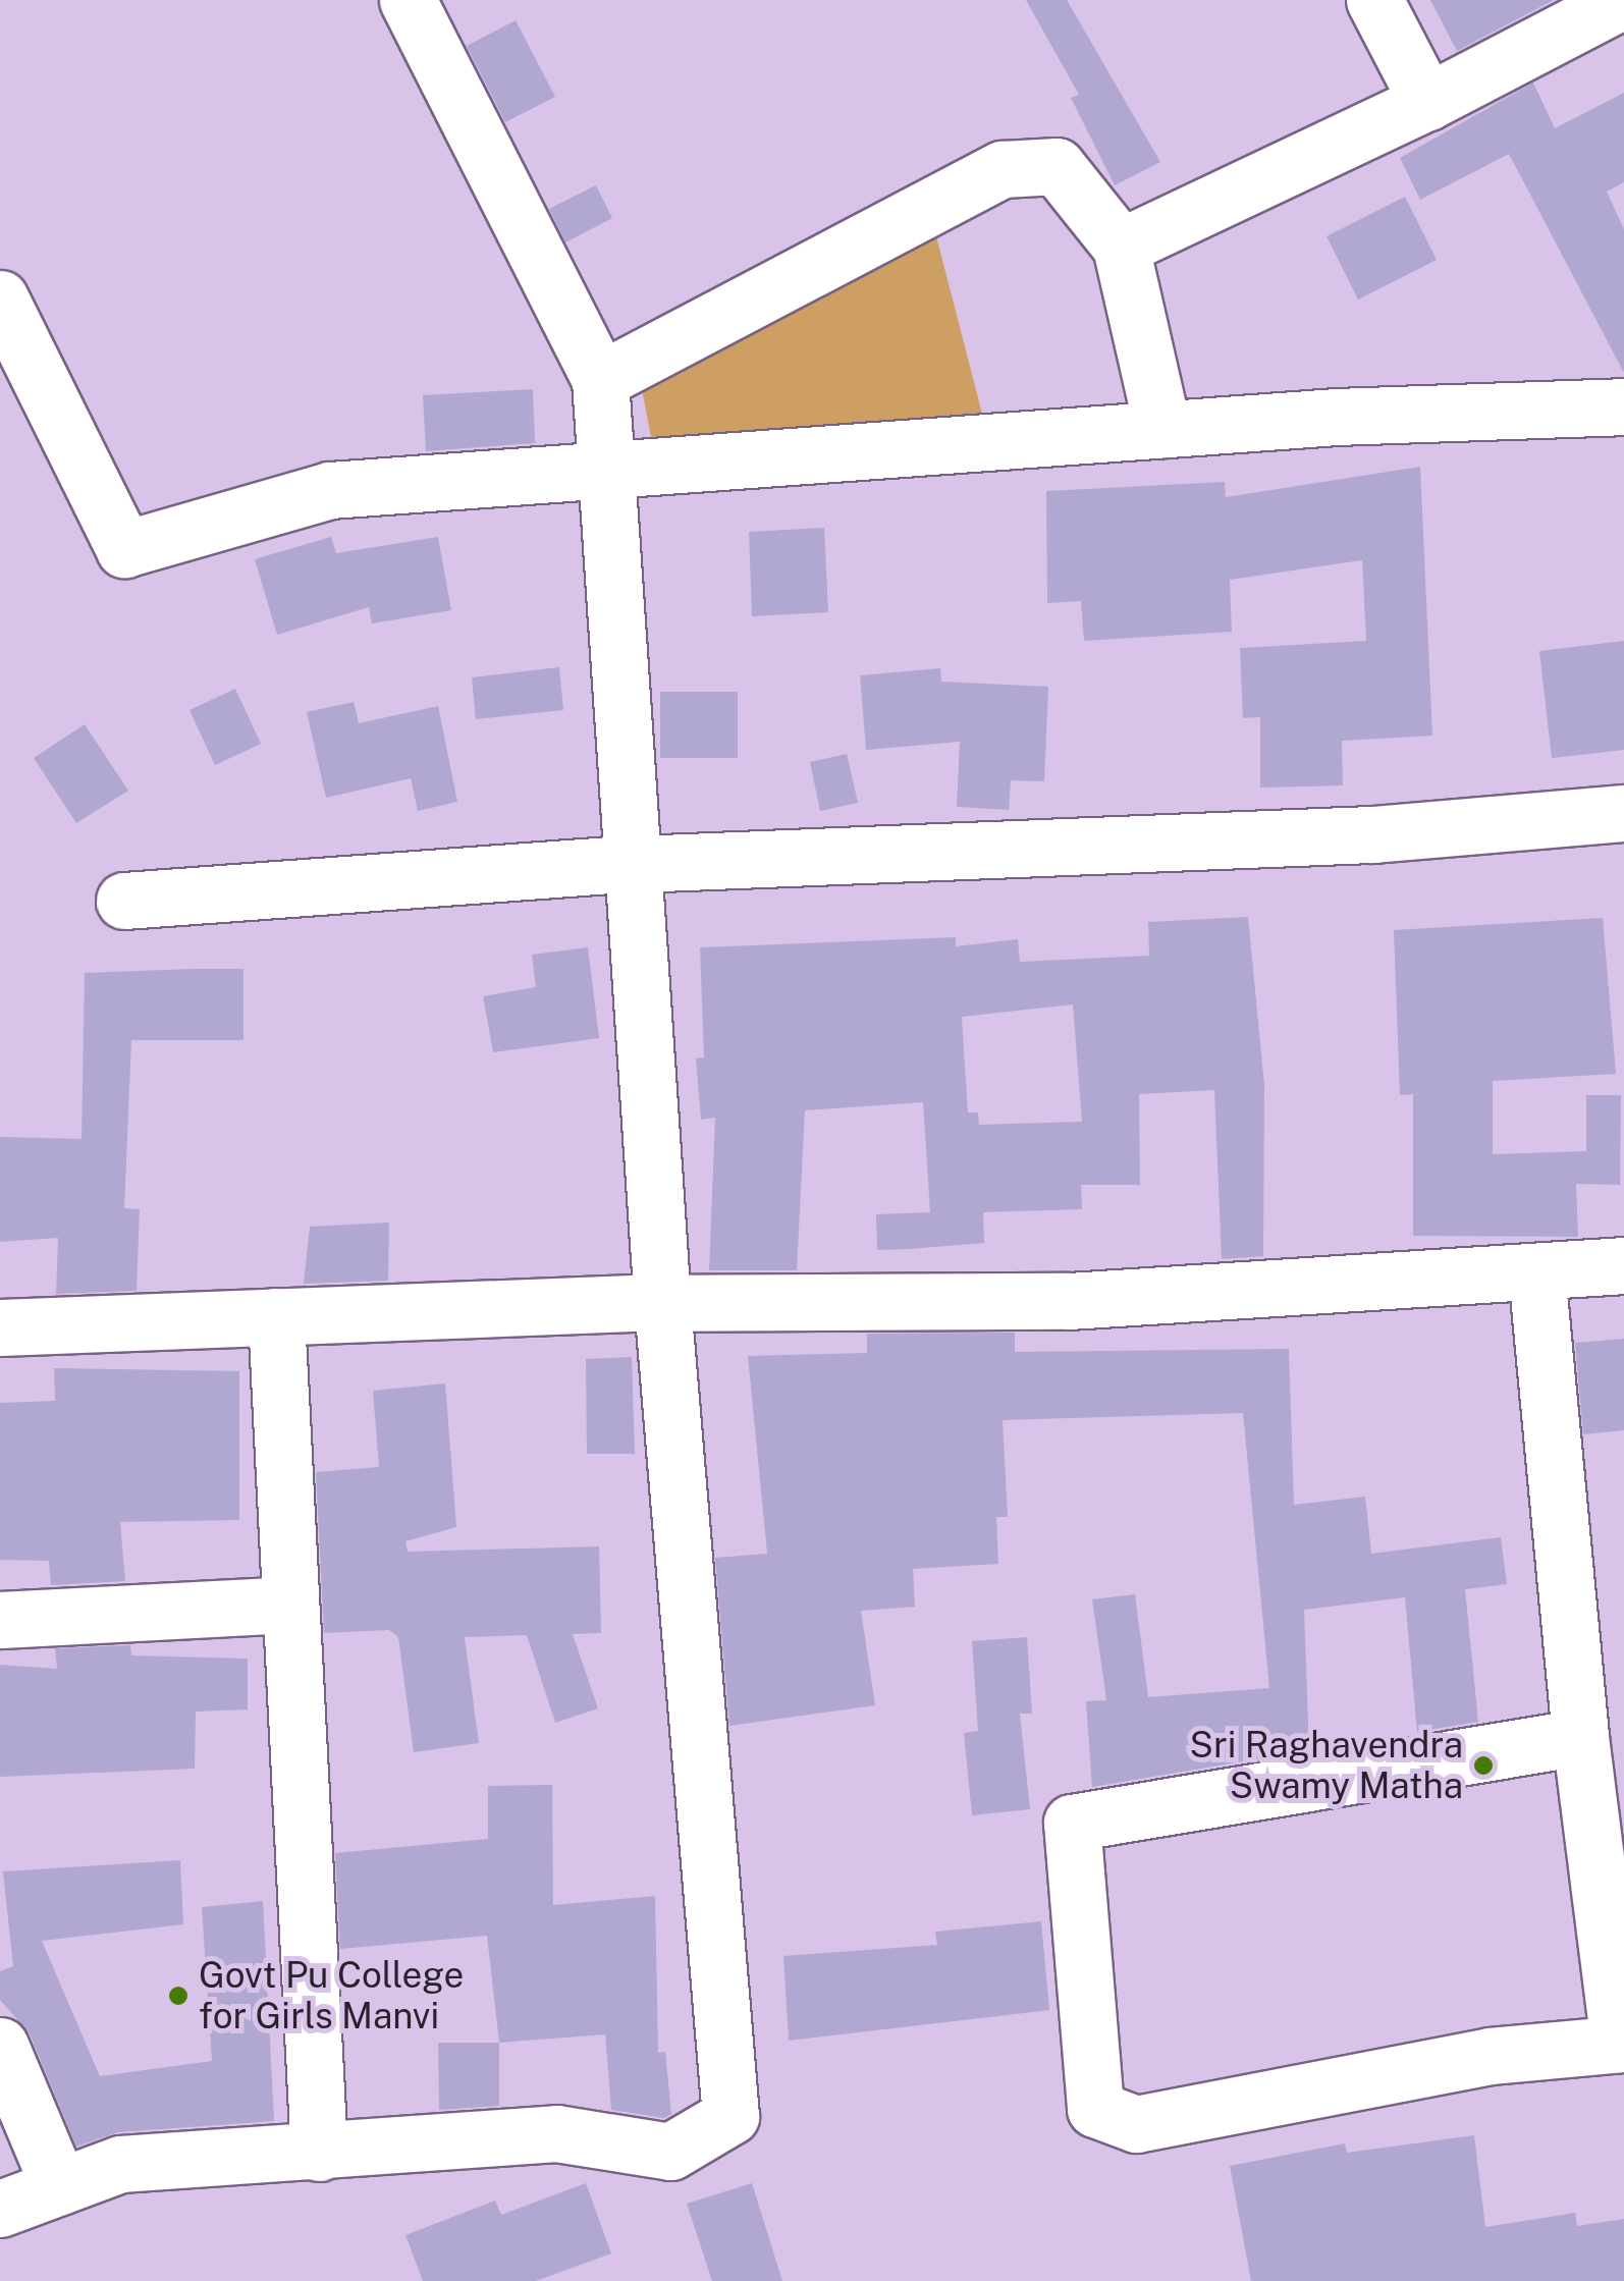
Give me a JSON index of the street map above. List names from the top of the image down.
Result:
{
  "places": ["Sri Raghavendra Swamy Matha", "Govt Pu College for Girls Manvi"]
}
